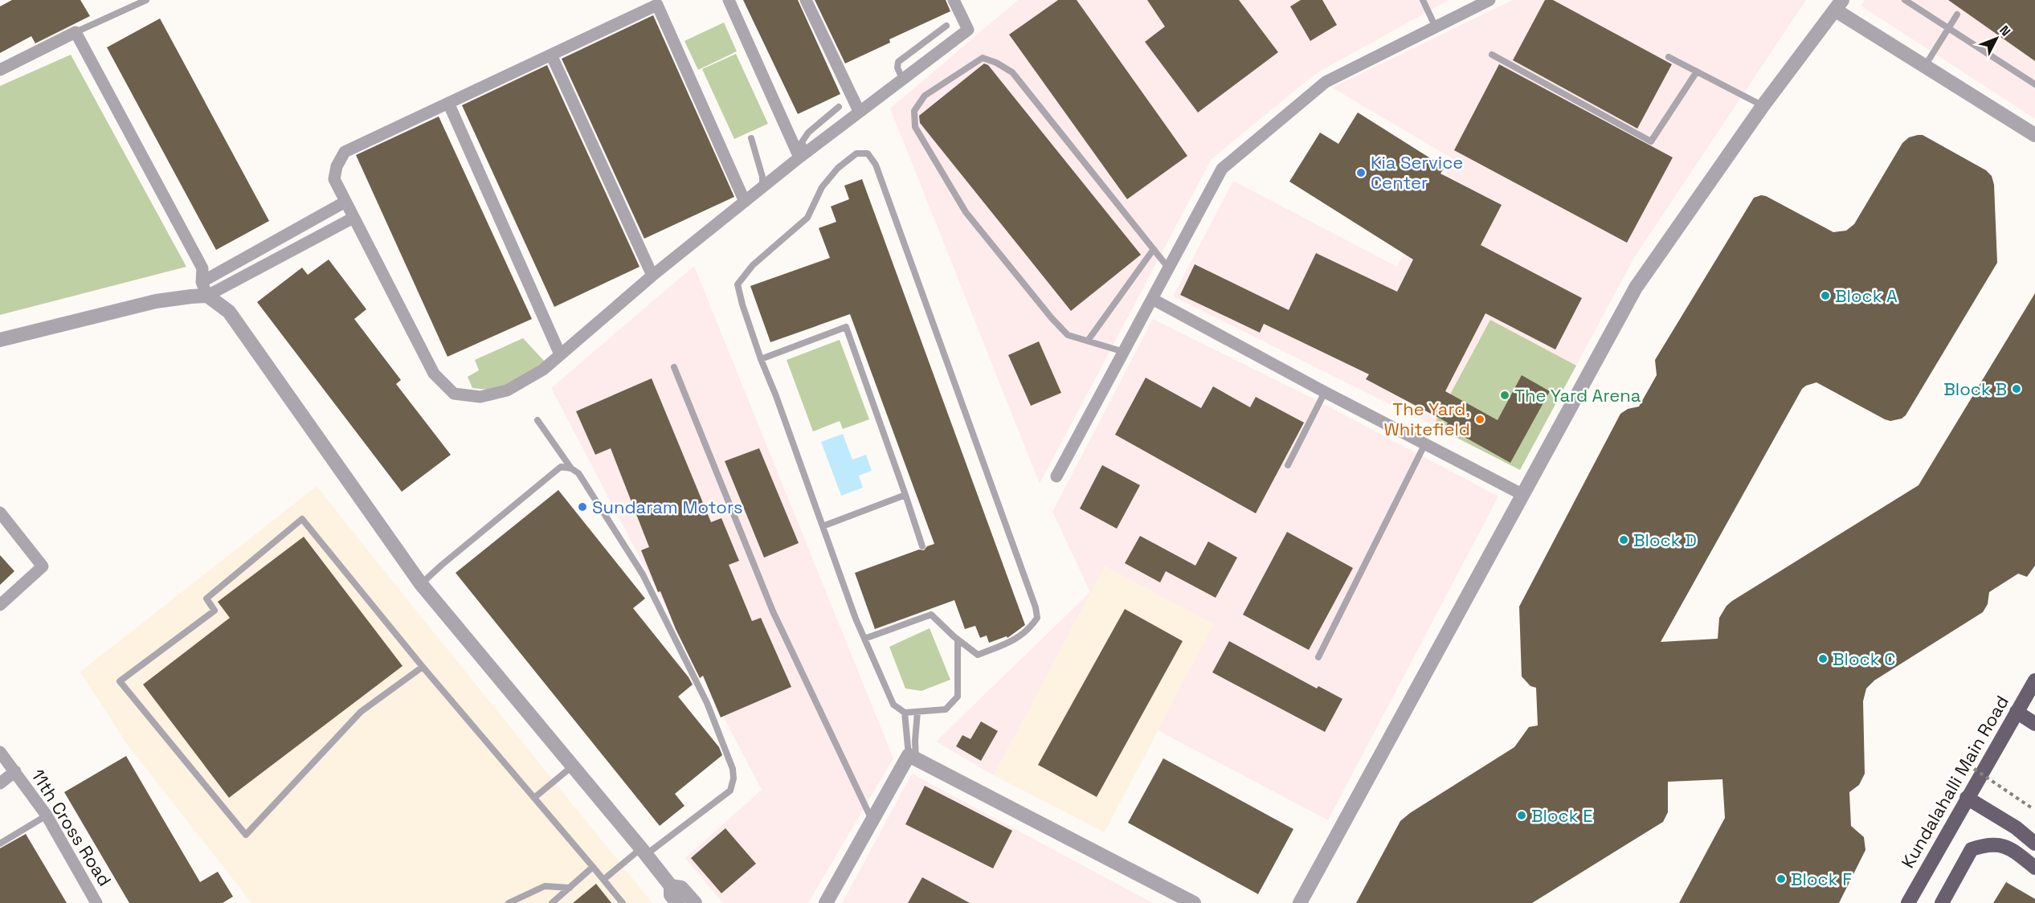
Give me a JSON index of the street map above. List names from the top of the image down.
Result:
{
  "streets": {
    "main road": ["Kundalahalli Main Road"],
    "street": ["11th Cross Road"]
  },
  "places": [
    "Kia Service Center",
    "Block A",
    "Block B",
    "The Yard Arena",
    "The Yard, Whitefield",
    "Sundaram Motors",
    "Block D",
    "Block C",
    "Block E",
    "Block F"
  ],
  "north": "top right"
}
